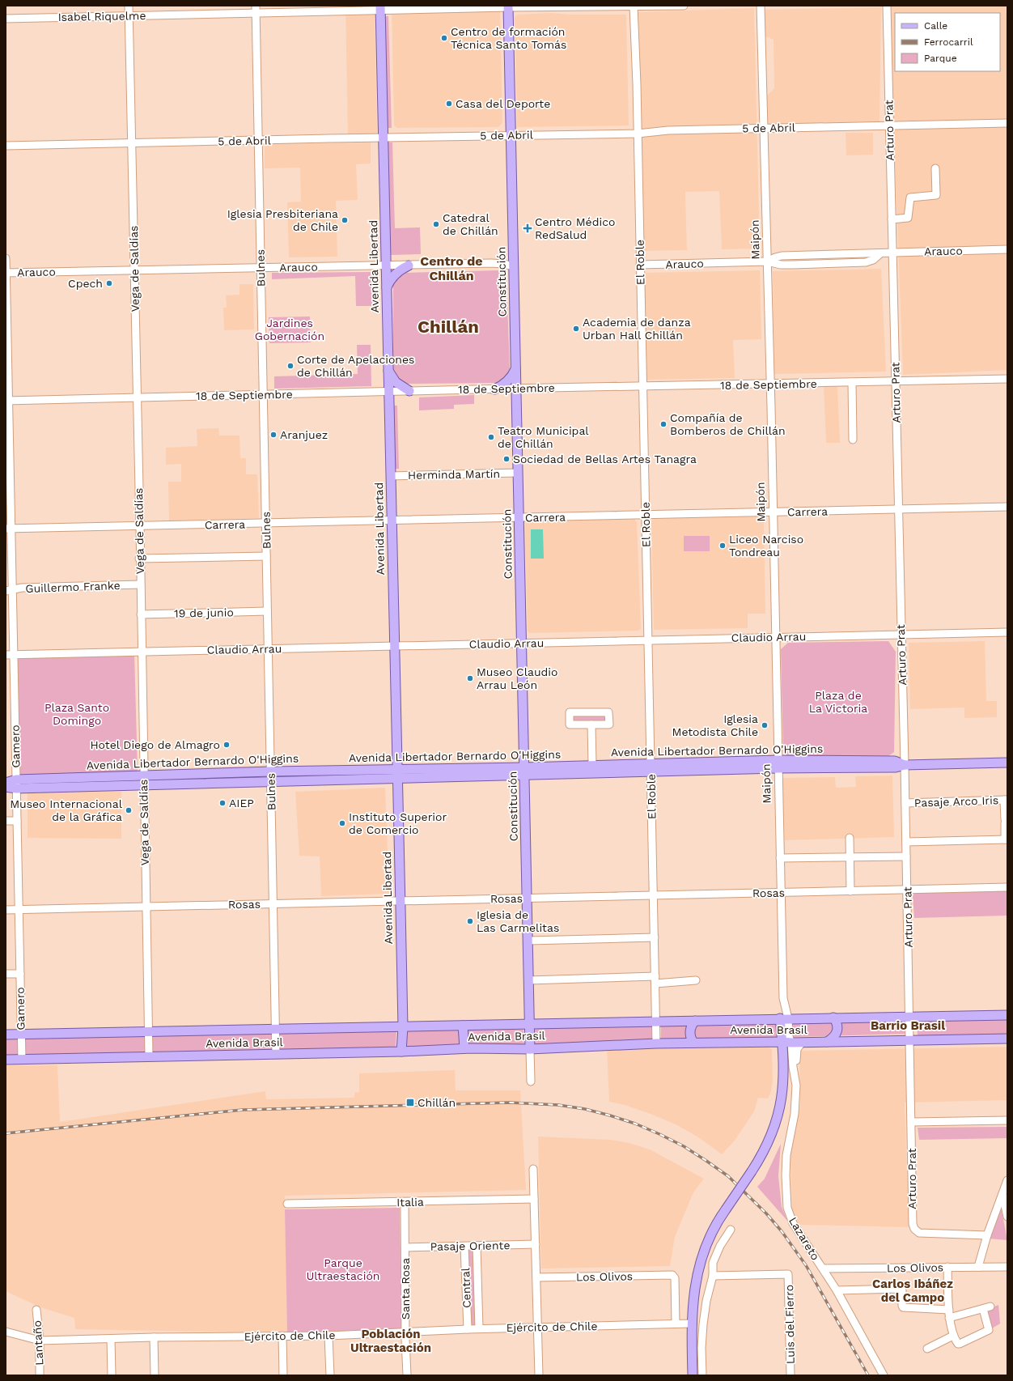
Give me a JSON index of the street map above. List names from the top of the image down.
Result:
{
  "streets": {
    "main road": [
      "Maipón",
      "Avenida Libertad",
      "Constitución",
      "Avenida Libertador Bernardo O'Higgins",
      "Avenida Brasil"
    ],
    "street": [
      "Isabel Riquelme",
      "5 de Abril",
      "Arturo Prat",
      "Arauco",
      "El Roble",
      "Bulnes",
      "Vega de Saldías",
      "18 de Septiembre",
      "Herminda Martín",
      "Carrera",
      "Guillermo Franke",
      "19 de junio",
      "Claudio Arrau",
      "Gamero",
      "Pasaje Arco Iris",
      "Rosas",
      "Italia",
      "Lazareto",
      "Pasaje Oriente",
      "Los Olivos",
      "Central",
      "Santa Rosa",
      "Luis del Fierro",
      "Ejército de Chile",
      "Lantaño"
    ]
  },
  "crossings": [
    ["Isabel Riquelme", "El Roble"],
    ["Isabel Riquelme", "Avenida Libertad"],
    ["Isabel Riquelme", "Bulnes"],
    ["Isabel Riquelme", "Vega de Saldías"],
    ["Isabel Riquelme", "Constitución"],
    ["5 de Abril", "Arturo Prat"],
    ["5 de Abril", "Maipón"],
    ["5 de Abril", "El Roble"],
    ["5 de Abril", "Avenida Libertad"],
    ["5 de Abril", "Bulnes"],
    ["5 de Abril", "Vega de Saldías"],
    ["5 de Abril", "Constitución"],
    ["Arturo Prat", "Arauco"],
    ["Arturo Prat", "18 de Septiembre"],
    ["Arturo Prat", "Carrera"],
    ["Arturo Prat", "Claudio Arrau"],
    ["Arturo Prat", "Avenida Libertador Bernardo O'Higgins"],
    ["Arturo Prat", "Pasaje Arco Iris"],
    ["Arturo Prat", "Rosas"],
    ["Arturo Prat", "Avenida Brasil"],
    ["Maipón", "Arauco"],
    ["Maipón", "18 de Septiembre"],
    ["Maipón", "Carrera"],
    ["Maipón", "Claudio Arrau"],
    ["Maipón", "Avenida Libertador Bernardo O'Higgins"],
    ["Maipón", "Rosas"],
    ["Maipón", "Avenida Brasil"],
    ["Maipón", "Lazareto"],
    ["Maipón", "Ejército de Chile"],
    ["Arauco", "El Roble"],
    ["Arauco", "Avenida Libertad"],
    ["Arauco", "Bulnes"],
    ["Arauco", "Vega de Saldías"],
    ["Arauco", "Constitución"],
    ["Arauco", "Gamero"],
    ["El Roble", "18 de Septiembre"],
    ["El Roble", "Carrera"],
    ["El Roble", "Claudio Arrau"],
    ["El Roble", "Avenida Libertador Bernardo O'Higgins"],
    ["El Roble", "Rosas"],
    ["El Roble", "Avenida Brasil"],
    ["Avenida Libertad", "18 de Septiembre"],
    ["Avenida Libertad", "Herminda Martín"],
    ["Avenida Libertad", "Carrera"],
    ["Avenida Libertad", "Claudio Arrau"],
    ["Avenida Libertad", "Avenida Libertador Bernardo O'Higgins"],
    ["Avenida Libertad", "Rosas"],
    ["Avenida Libertad", "Avenida Brasil"],
    ["Bulnes", "18 de Septiembre"],
    ["Bulnes", "Carrera"],
    ["Bulnes", "19 de junio"],
    ["Bulnes", "Claudio Arrau"],
    ["Bulnes", "Avenida Libertador Bernardo O'Higgins"],
    ["Bulnes", "Rosas"],
    ["Bulnes", "Avenida Brasil"],
    ["Vega de Saldías", "18 de Septiembre"],
    ["Vega de Saldías", "Carrera"],
    ["Vega de Saldías", "Guillermo Franke"],
    ["Vega de Saldías", "19 de junio"],
    ["Vega de Saldías", "Claudio Arrau"],
    ["Vega de Saldías", "Avenida Libertador Bernardo O'Higgins"],
    ["Vega de Saldías", "Rosas"],
    ["Vega de Saldías", "Avenida Brasil"],
    ["Constitución", "18 de Septiembre"],
    ["Constitución", "Herminda Martín"],
    ["Constitución", "Carrera"],
    ["Constitución", "Claudio Arrau"],
    ["Constitución", "Avenida Libertador Bernardo O'Higgins"],
    ["Constitución", "Rosas"],
    ["Constitución", "Avenida Brasil"],
    ["18 de Septiembre", "Gamero"],
    ["Carrera", "Gamero"],
    ["Guillermo Franke", "Gamero"],
    ["Claudio Arrau", "Gamero"],
    ["Gamero", "Avenida Libertador Bernardo O'Higgins"],
    ["Gamero", "Rosas"],
    ["Gamero", "Avenida Brasil"],
    ["Avenida Brasil", "Lazareto"],
    ["Italia", "Santa Rosa"],
    ["Lazareto", "Los Olivos"],
    ["Pasaje Oriente", "Central"],
    ["Pasaje Oriente", "Santa Rosa"],
    ["Los Olivos", "Ejército de Chile"],
    ["Central", "Ejército de Chile"],
    ["Santa Rosa", "Ejército de Chile"],
    ["Ejército de Chile", "Lantaño"]
  ],
  "districts": [
    "Centro de Chillán",
    "Chillán",
    "Barrio Brasil",
    "Carlos Ibáñez del Campo",
    "Población Ultraestación"
  ],
  "parks": [
    "Jardines Gobernación",
    "Plaza de La Victoria",
    "Plaza Santo Domingo",
    "Parque Ultraestación"
  ],
  "places": {
    "other": [
      "Centro de formación Técnica Santo Tomás",
      "Casa del Deporte",
      "Iglesia Presbiteriana de Chile",
      "Catedral de Chillán",
      "Cpech",
      "Academia de danza Urban Hall Chillán",
      "Corte de Apelaciones de Chillán",
      "Compañía de Bomberos de Chillán",
      "Aranjuez",
      "Teatro Municipal de Chillán",
      "Sociedad de Bellas Artes Tanagra",
      "Liceo Narciso Tondreau",
      "Museo Claudio Arrau León",
      "Iglesia Metodista Chile",
      "Hotel Diego de Almagro",
      "AIEP",
      "Museo Internacional de la Gráfica",
      "Instituto Superior de Comercio",
      "Iglesia de Las Carmelitas"
    ],
    "health": ["Centro Médico RedSalud"],
    "transit": ["Chillán"]
  },
  "legend": ["Calle", "Ferrocarril", "Parque"]
}
